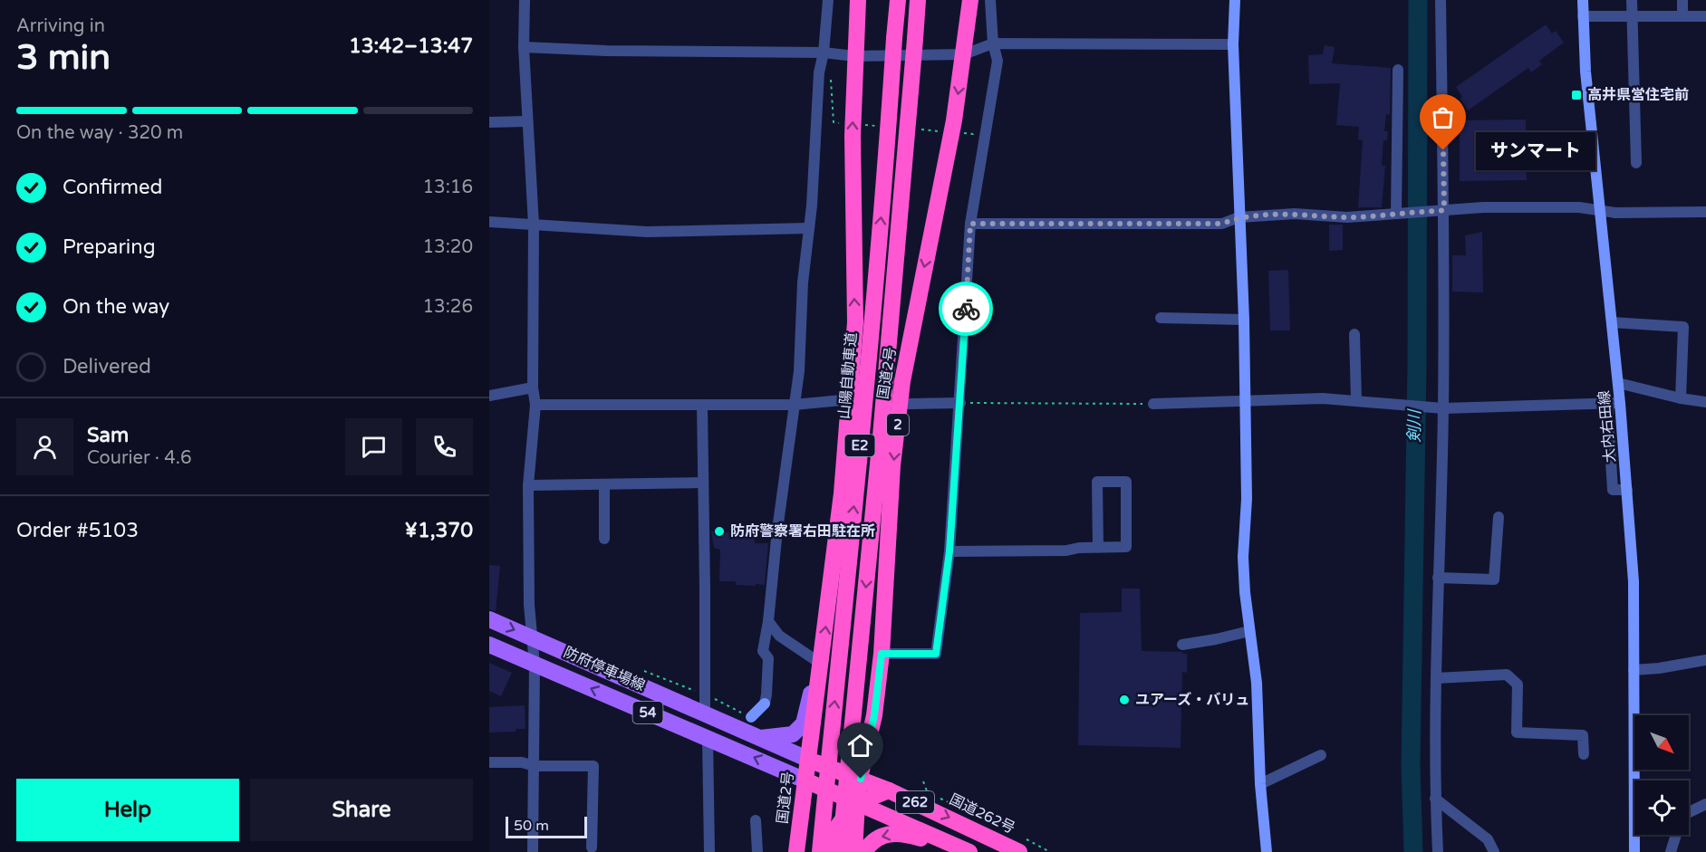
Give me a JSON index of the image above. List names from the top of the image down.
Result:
{
  "streets": {
    "highway": [
      "国道2号",
      "山陽自動車道",
      "2",
      "E2",
      "262",
      "国道262号"
    ],
    "main road": ["大内右田線", "防府停車場線", "54"]
  },
  "crossings": [
    ["国道2号", "防府停車場線"],
    ["国道2号", "262"],
    ["国道2号", "国道262号"],
    ["防府停車場線", "262"],
    ["防府停車場線", "国道262号"]
  ],
  "water": ["剣川"],
  "places": {
    "transit": ["高井県営住宅前"],
    "other": ["サンマート", "防府警察署右田駐在所", "ユアーズ・バリュ"]
  },
  "scale_bar": "50 m",
  "north": "bottom right",
  "page": {
    "heading": ["3 min", "Arriving in", "13:42–13:47"],
    "panel": [
      "Sam",
      "Courier · 4.6",
      "Order #5103",
      "¥1,370"
    ],
    "bar": "On the way · 320 m",
    "bubble": "サンマート",
    "list": [
      ["Confirmed", "13:16"],
      ["Preparing", "13:20"],
      ["On the way", "13:26"],
      "Delivered"
    ],
    "buttons": ["Help", "Share"],
    "scale": "50 m"
  }
}
